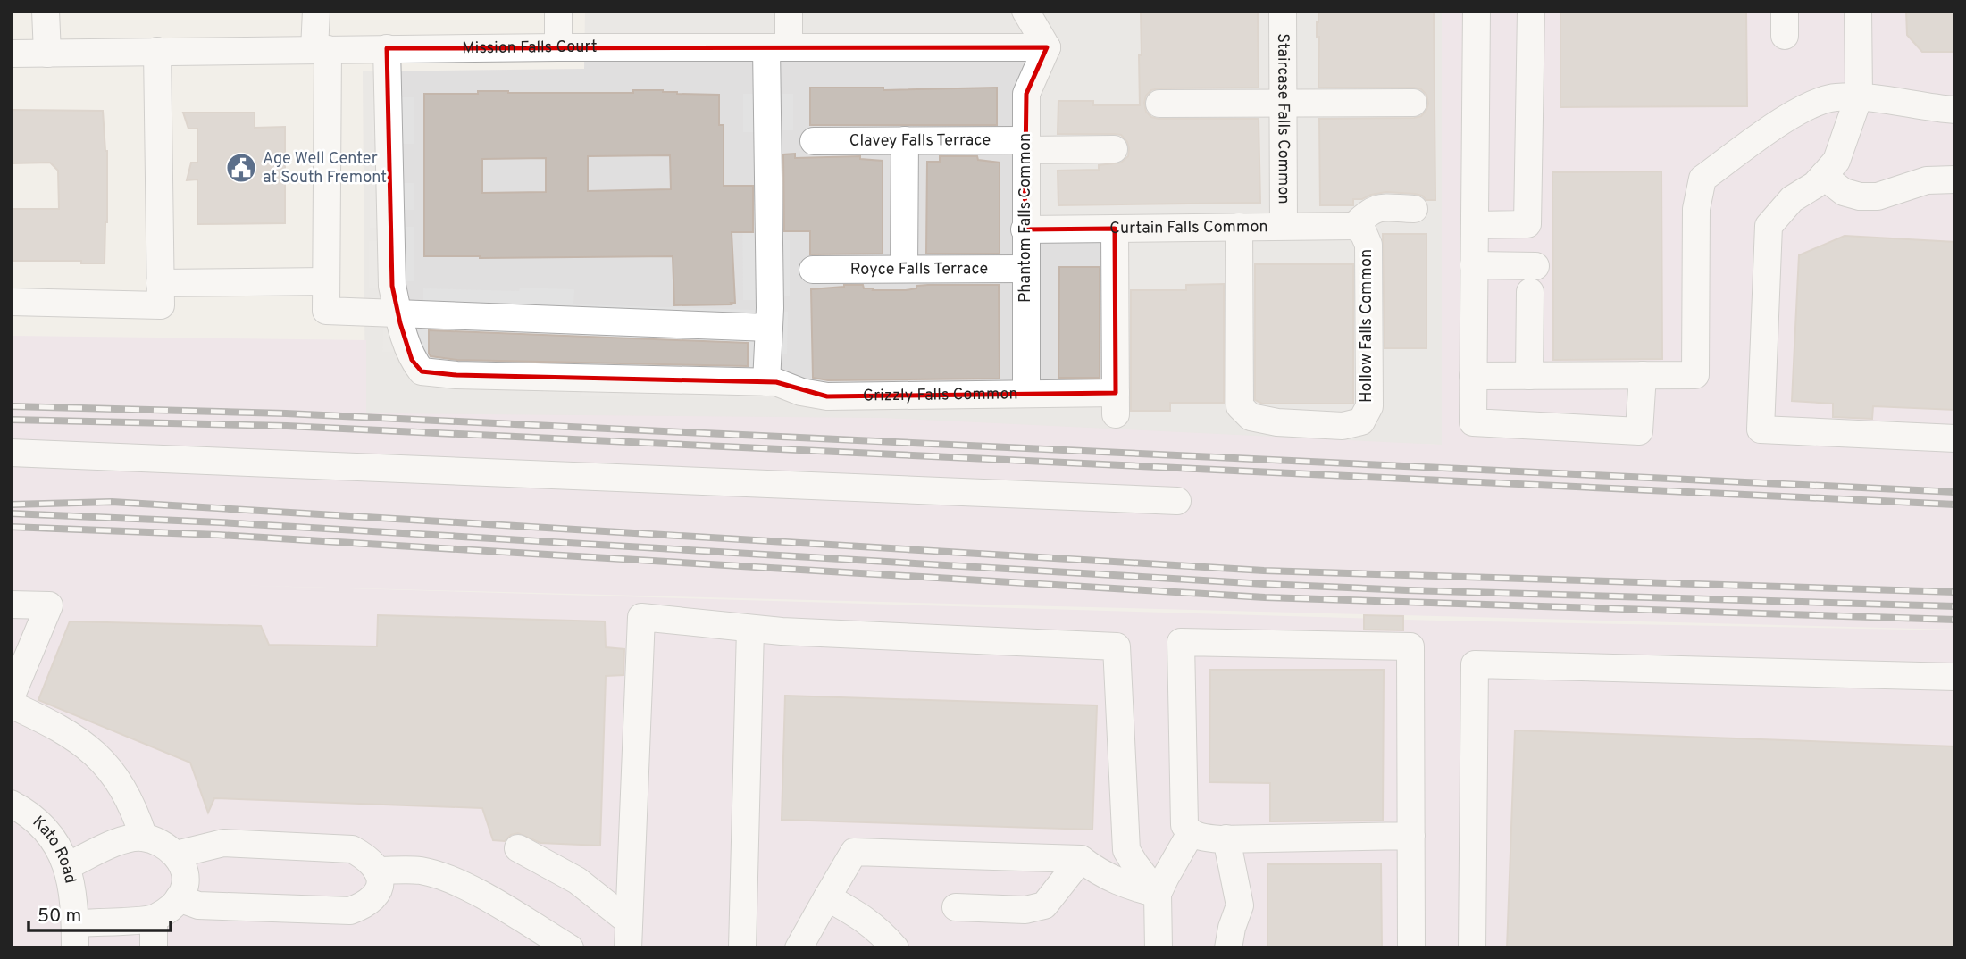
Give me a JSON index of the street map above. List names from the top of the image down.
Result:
{
  "streets": {
    "street": [
      "Mission Falls Court",
      "Staircase Falls Common",
      "Clavey Falls Terrace",
      "Phantom Falls Common",
      "Curtain Falls Common",
      "Royce Falls Terrace",
      "Hollow Falls Common",
      "Grizzly Falls Common",
      "Kato Road"
    ]
  },
  "crossings": [
    ["Mission Falls Court", "Phantom Falls Common"],
    ["Mission Falls Court", "Grizzly Falls Common"],
    ["Staircase Falls Common", "Curtain Falls Common"],
    ["Clavey Falls Terrace", "Phantom Falls Common"],
    ["Phantom Falls Common", "Curtain Falls Common"],
    ["Phantom Falls Common", "Royce Falls Terrace"],
    ["Phantom Falls Common", "Grizzly Falls Common"],
    ["Curtain Falls Common", "Hollow Falls Common"],
    ["Curtain Falls Common", "Grizzly Falls Common"]
  ],
  "places": {
    "public building": ["Age Well Center at South Fremont"]
  },
  "scale_bar": "50 m"
}
